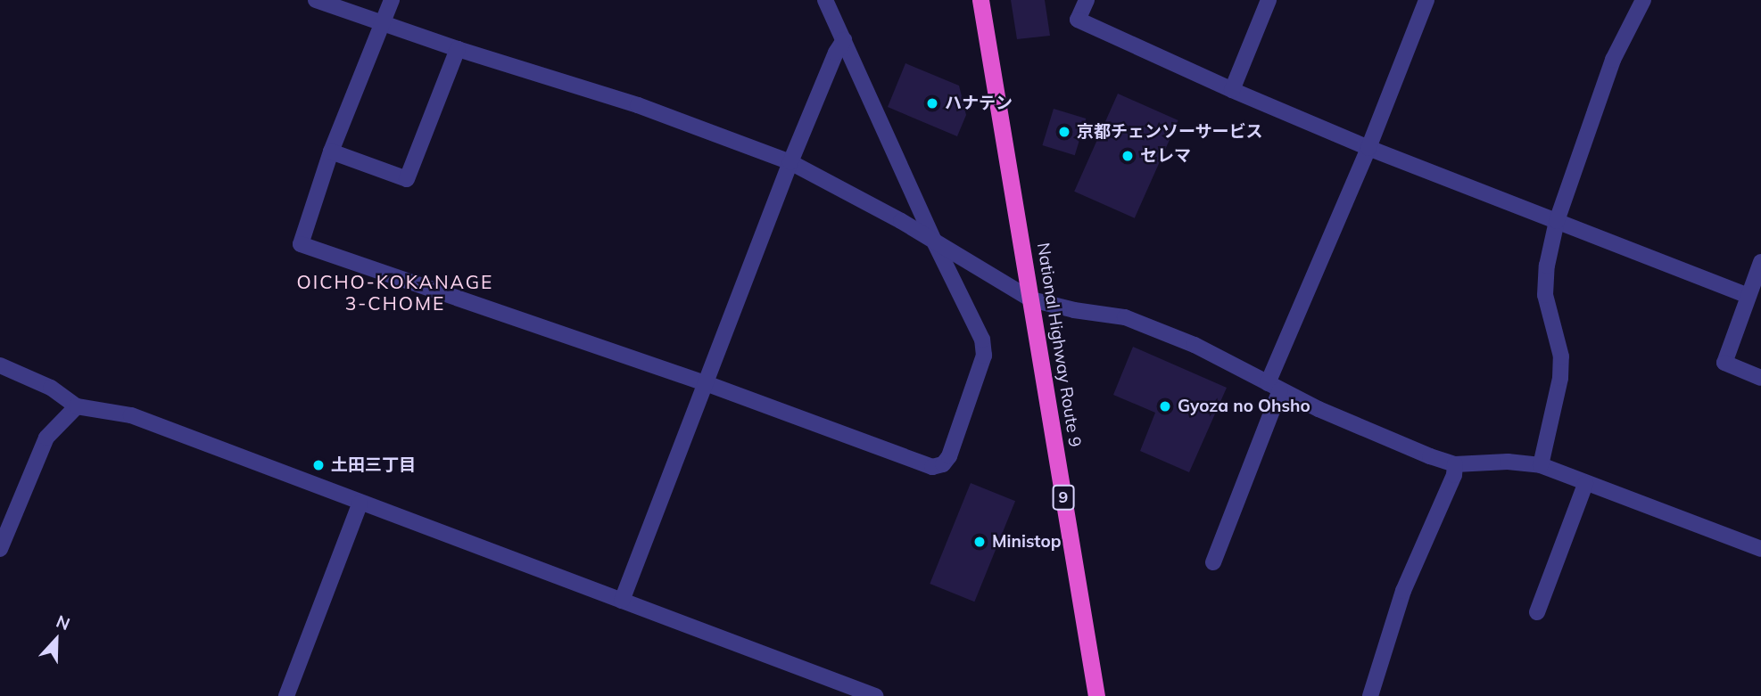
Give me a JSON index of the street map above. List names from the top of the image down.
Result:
{
  "streets": {
    "highway": ["National Highway Route 9", "9"]
  },
  "districts": ["OICHO-KOKANAGE 3-CHOME"],
  "places": [
    "ハナテン",
    "京都チェンソーサービス",
    "セレマ",
    "Gyoza no Ohsho",
    "土田三丁目",
    "Ministop"
  ],
  "north": "top"
}
